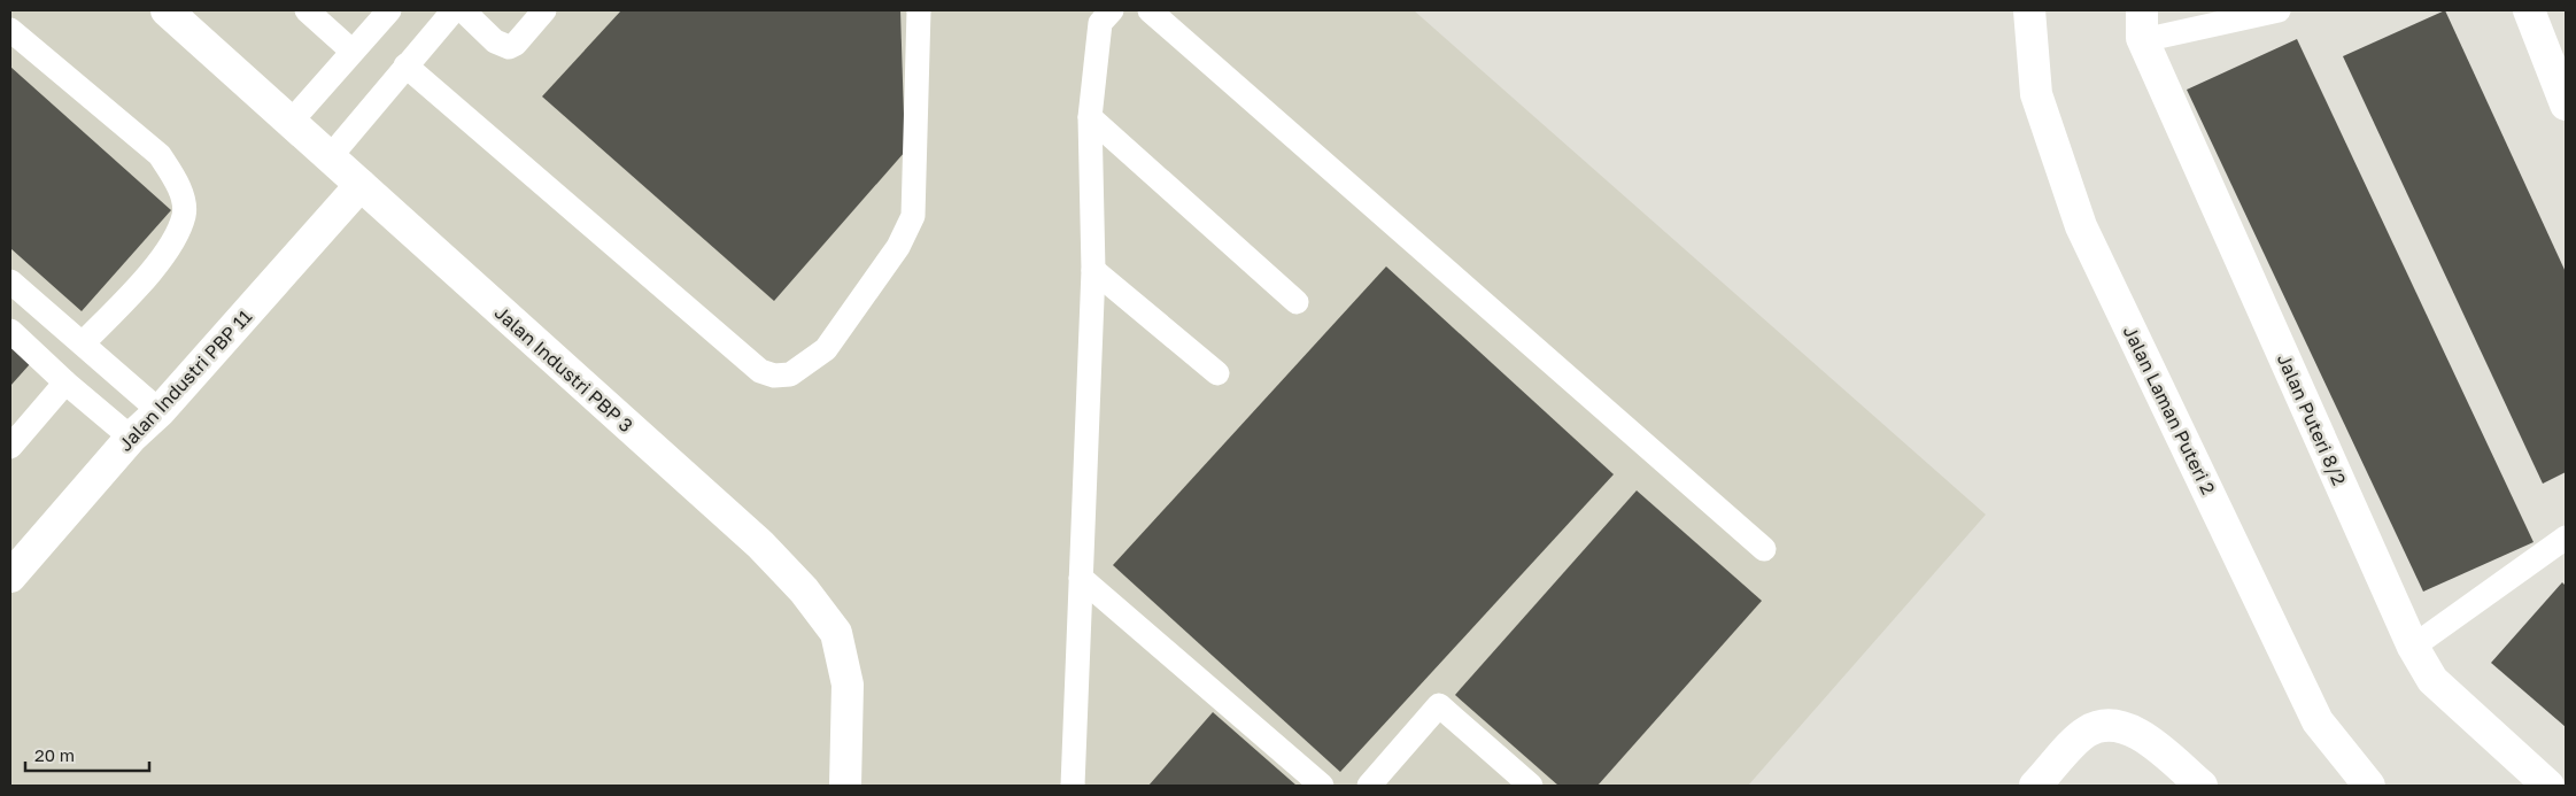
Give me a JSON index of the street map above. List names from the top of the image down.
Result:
{
  "streets": {
    "street": [
      "Jalan Industri PBP 3",
      "Jalan Industri PBP 11",
      "Jalan Laman Puteri 2",
      "Jalan Puteri 8/2"
    ]
  },
  "crossings": [
    ["Jalan Industri PBP 3", "Jalan Industri PBP 11"]
  ],
  "scale_bar": "20 m"
}
